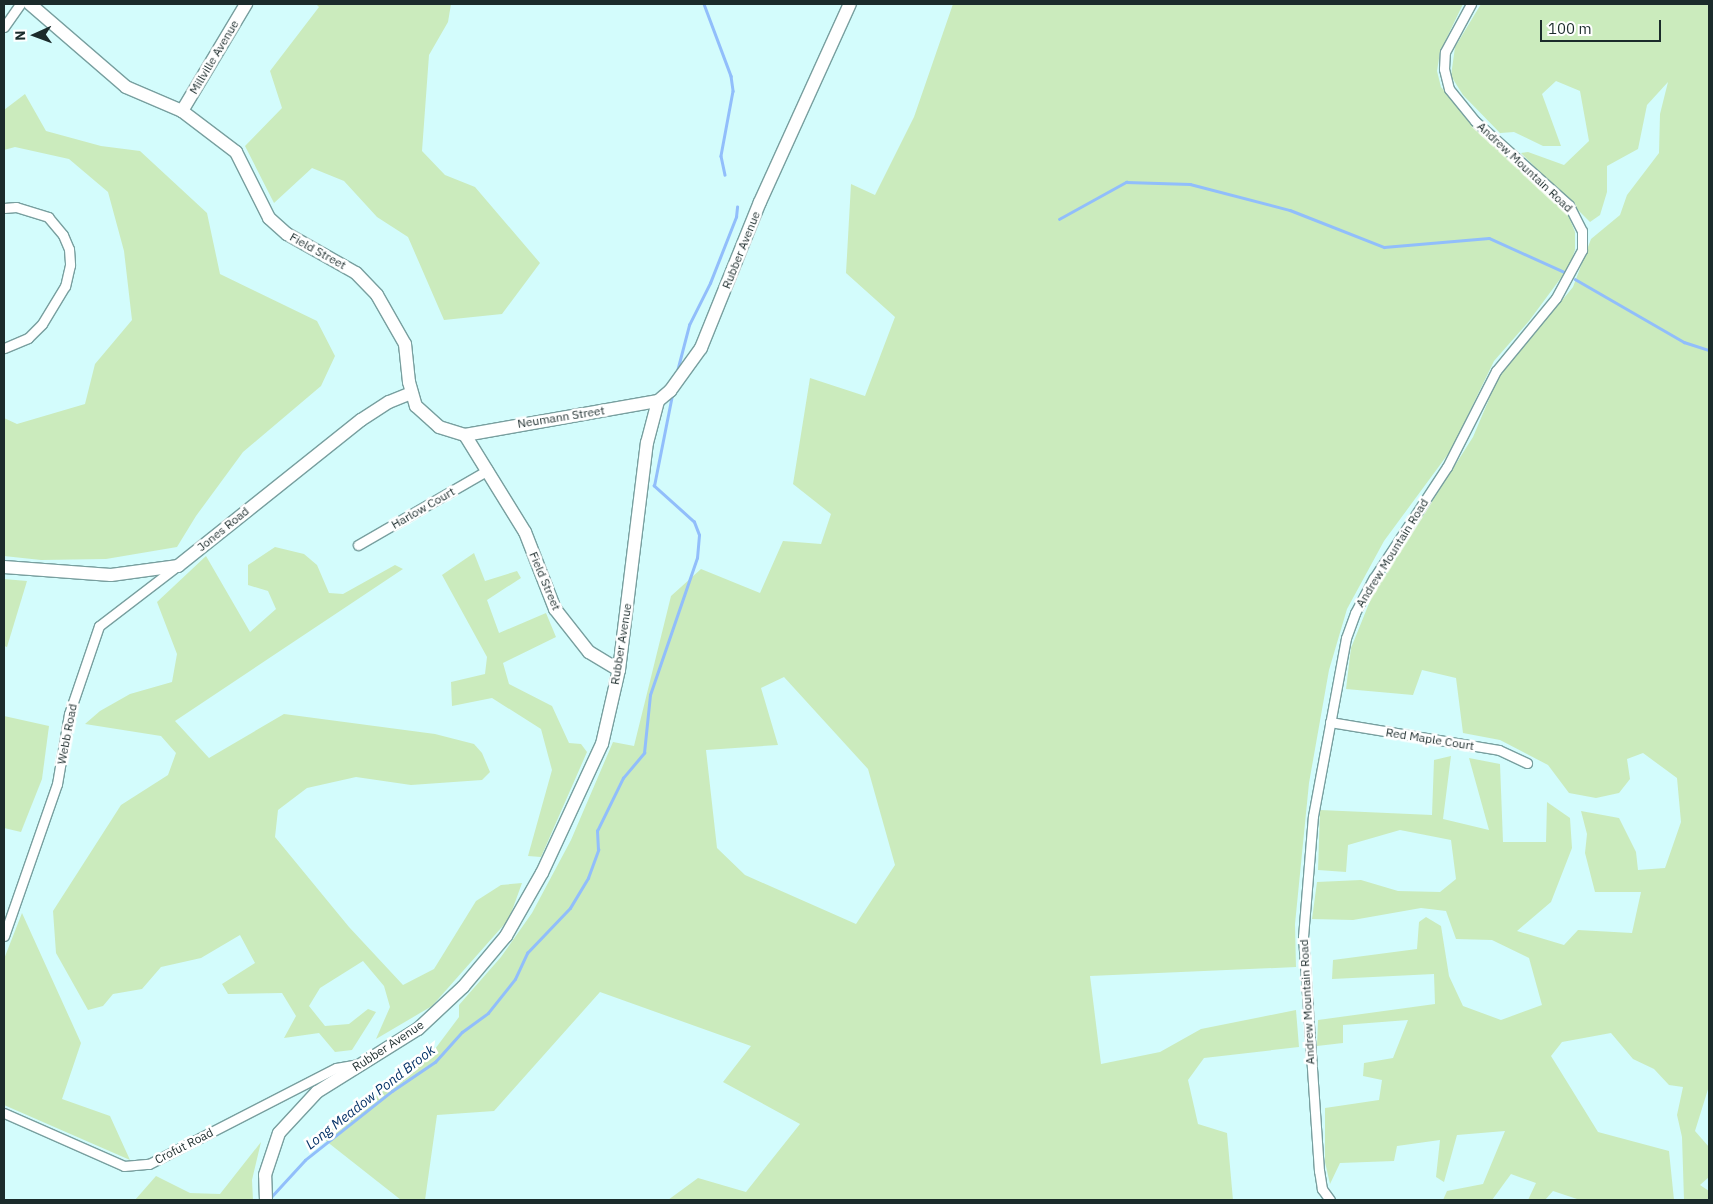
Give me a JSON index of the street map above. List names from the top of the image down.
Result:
{
  "streets": {
    "street": [
      "Millville Avenue",
      "Andrew Mountain Road",
      "Rubber Avenue",
      "Field Street",
      "Neumann Street",
      "Harlow Court",
      "Jones Road",
      "Webb Road",
      "Red Maple Court",
      "Crofut Road"
    ]
  },
  "crossings": [
    ["Millville Avenue", "Field Street"],
    ["Andrew Mountain Road", "Red Maple Court"],
    ["Rubber Avenue", "Field Street"],
    ["Rubber Avenue", "Neumann Street"],
    ["Rubber Avenue", "Crofut Road"],
    ["Field Street", "Neumann Street"],
    ["Field Street", "Harlow Court"],
    ["Field Street", "Jones Road"],
    ["Jones Road", "Webb Road"]
  ],
  "water": ["Long Meadow Pond Brook"],
  "scale_bar": "100 m",
  "north": "left"
}
